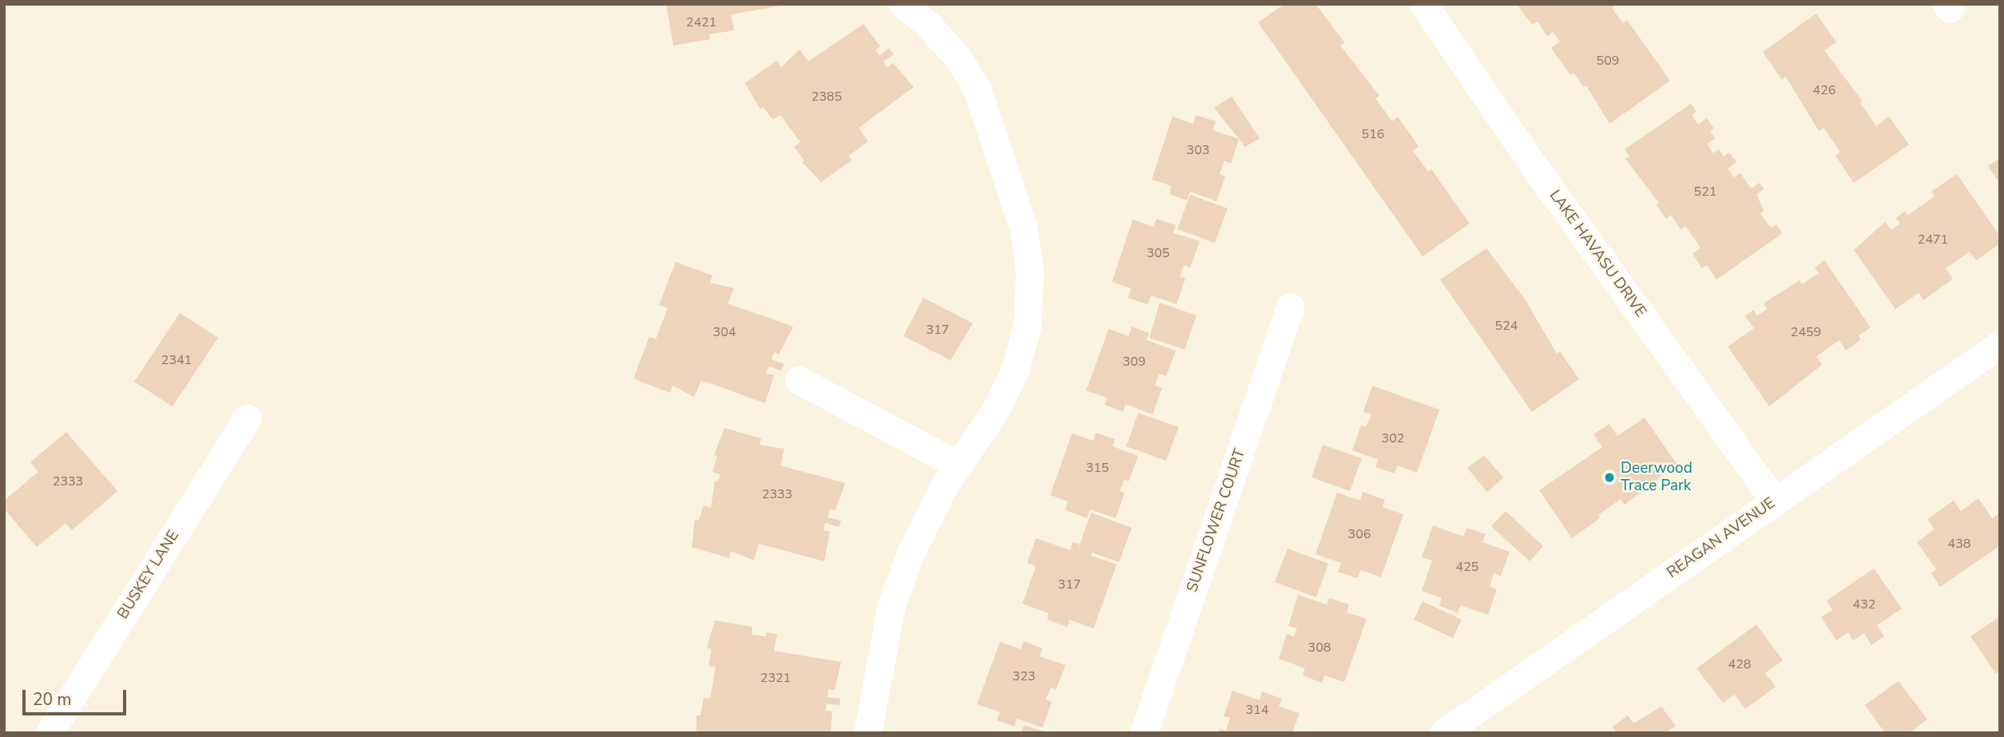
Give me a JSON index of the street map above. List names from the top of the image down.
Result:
{
  "streets": {
    "street": [
      "LAKE HAVASU DRIVE",
      "SUNFLOWER COURT",
      "REAGAN AVENUE",
      "BUSKEY LANE"
    ]
  },
  "crossings": [
    ["LAKE HAVASU DRIVE", "REAGAN AVENUE"]
  ],
  "places": ["Deerwood Trace Park"],
  "house_numbers": [
    "2421",
    "509",
    "426",
    "2385",
    "516",
    "303",
    "521",
    "2471",
    "305",
    "524",
    "317",
    "304",
    "2459",
    "2341",
    "309",
    "302",
    "315",
    "2333",
    "2333",
    "306",
    "438",
    "425",
    "317",
    "432",
    "308",
    "428",
    "323",
    "2321",
    "314"
  ],
  "scale_bar": "20 m"
}
